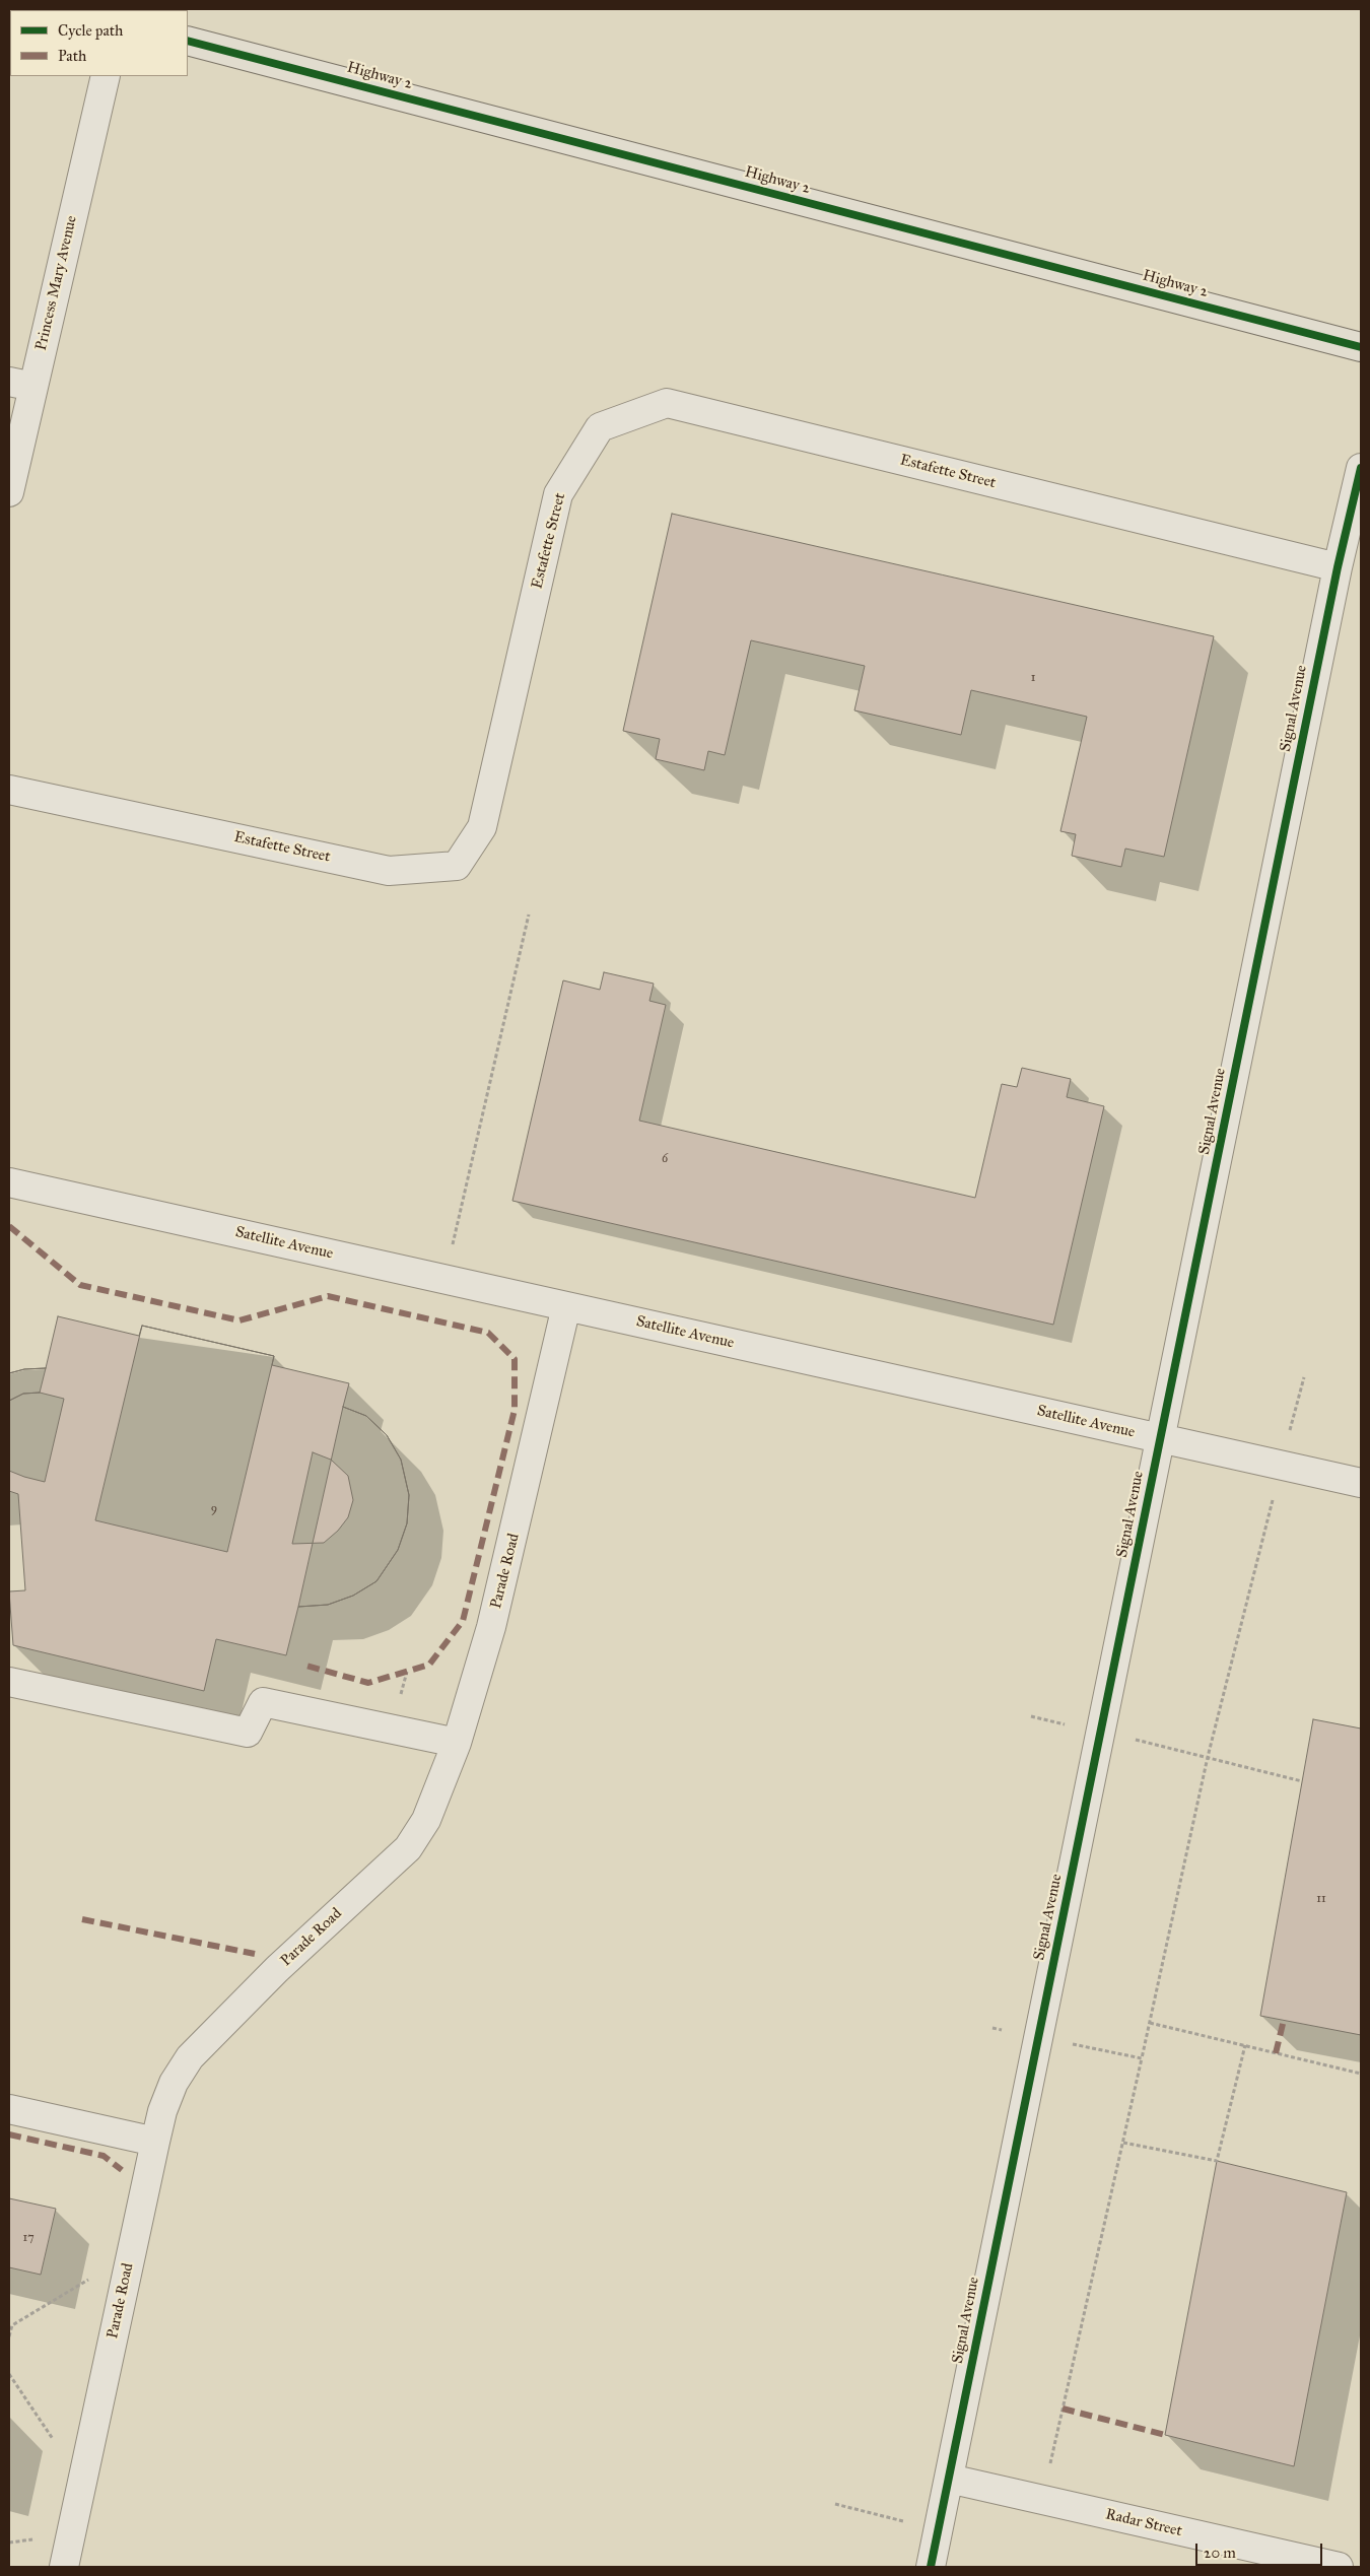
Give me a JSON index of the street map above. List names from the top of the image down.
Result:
{
  "streets": {
    "main road": ["Highway 2"],
    "street": [
      "Princess Mary Avenue",
      "Estafette Street",
      "Signal Avenue",
      "Satellite Avenue",
      "Parade Road",
      "Radar Street"
    ]
  },
  "crossings": [
    ["Estafette Street", "Signal Avenue"],
    ["Signal Avenue", "Satellite Avenue"],
    ["Signal Avenue", "Radar Street"],
    ["Satellite Avenue", "Parade Road"]
  ],
  "house_numbers": [
    "1",
    "6",
    "9",
    "11",
    "17"
  ],
  "legend": ["Cycle path", "Path"],
  "scale_bar": "20 m"
}
